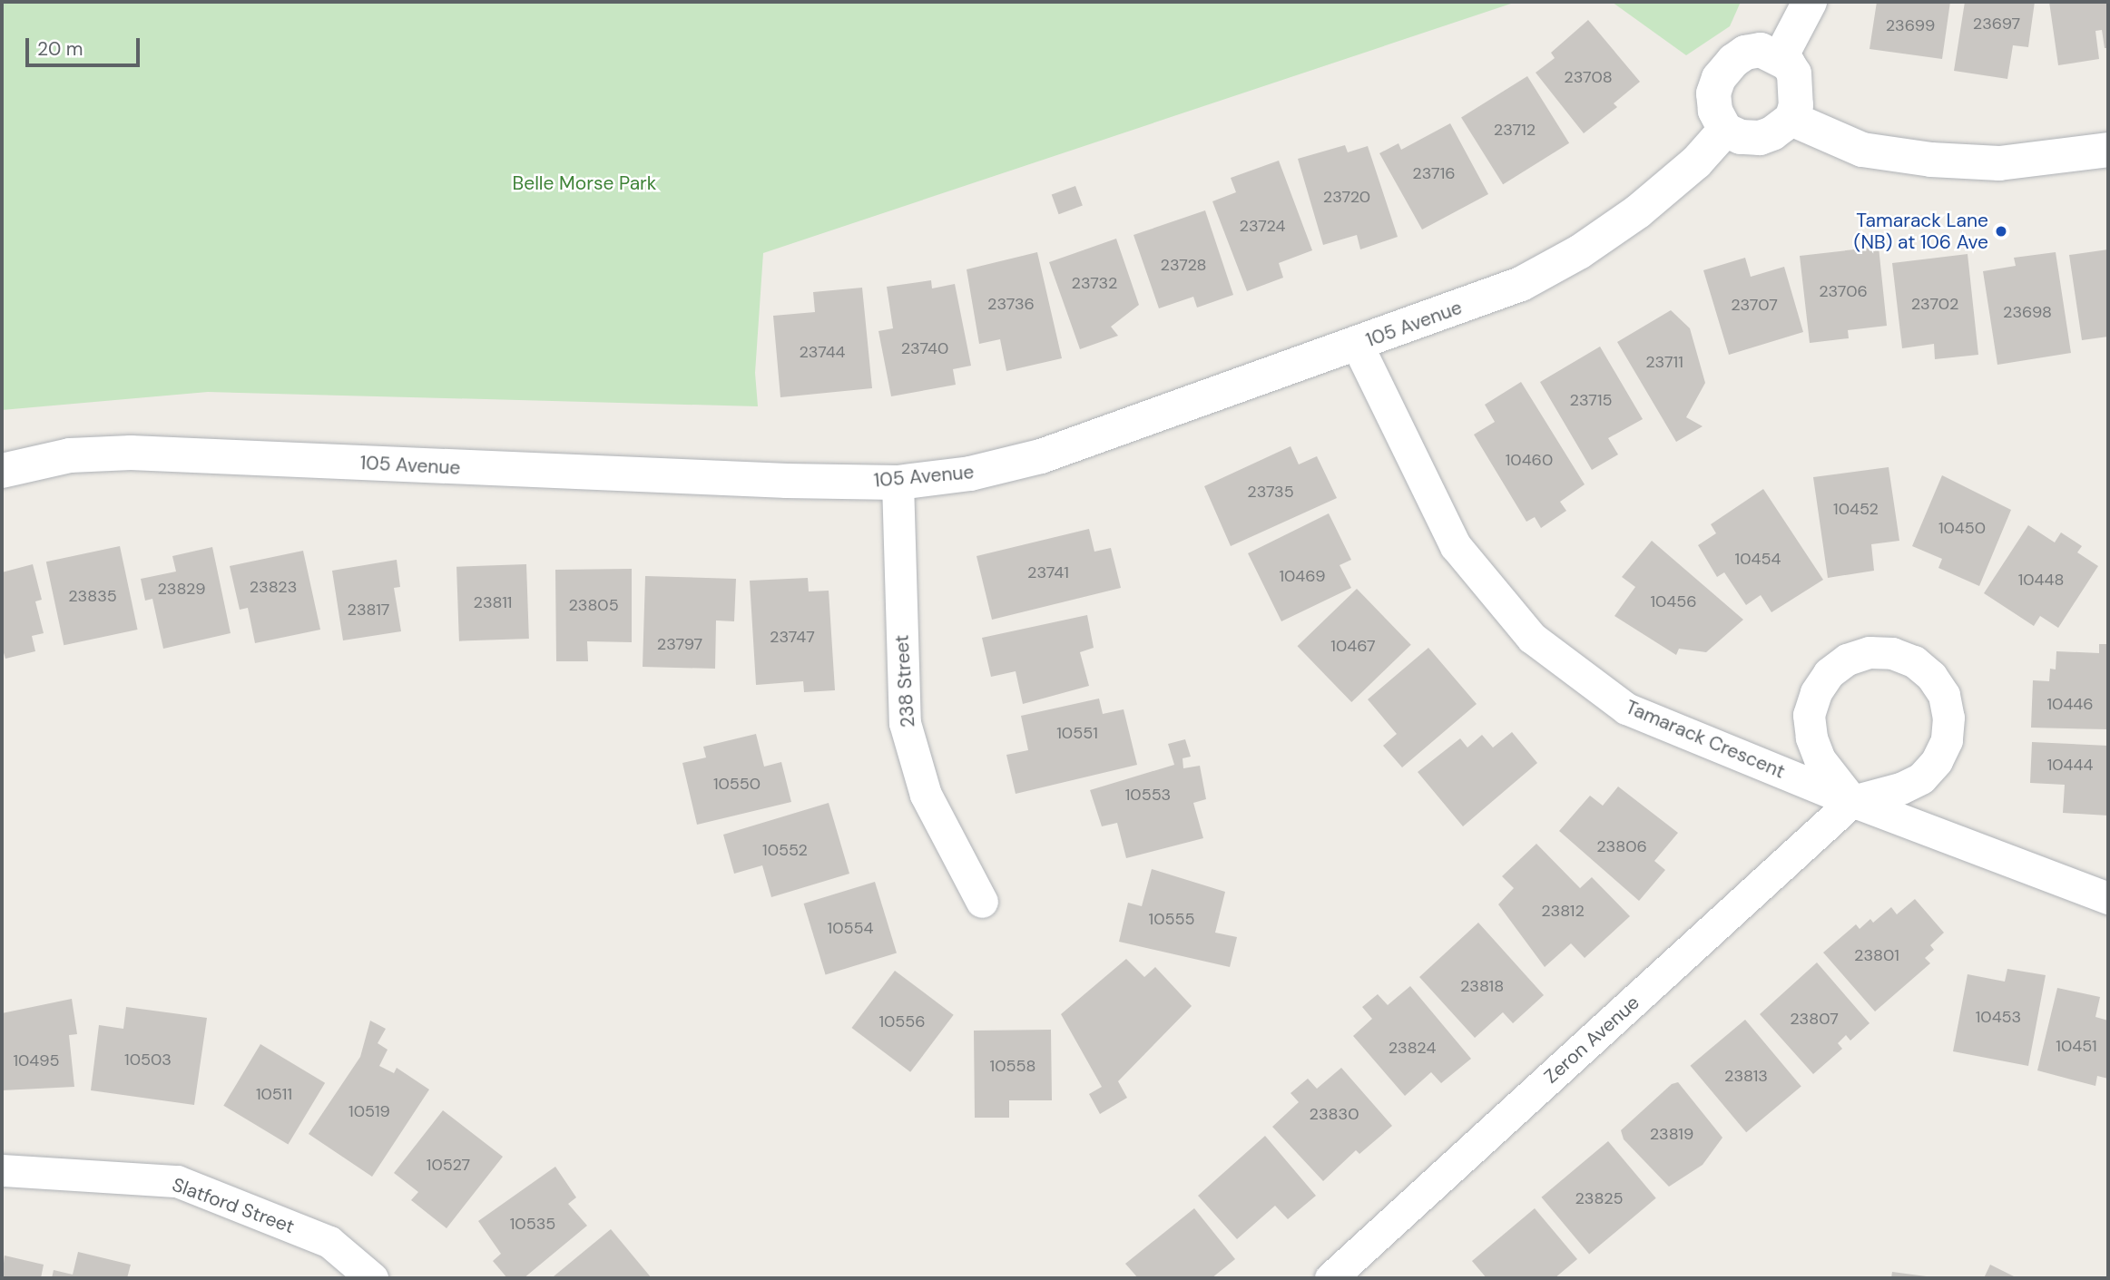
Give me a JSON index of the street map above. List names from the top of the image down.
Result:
{
  "streets": {
    "street": [
      "105 Avenue",
      "238 Street",
      "Tamarack Crescent",
      "Zeron Avenue",
      "Slatford Street"
    ]
  },
  "crossings": [
    ["105 Avenue", "238 Street"],
    ["105 Avenue", "Tamarack Crescent"],
    ["Tamarack Crescent", "Zeron Avenue"]
  ],
  "parks": ["Belle Morse Park"],
  "places": ["Tamarack Lane (NB) at 106 Ave"],
  "house_numbers": [
    "23697",
    "23699",
    "23708",
    "23712",
    "23716",
    "23720",
    "23724",
    "23728",
    "23732",
    "23706",
    "23736",
    "23702",
    "23707",
    "23698",
    "23740",
    "23744",
    "23711",
    "23715",
    "10460",
    "23735",
    "10452",
    "10450",
    "10454",
    "23741",
    "10469",
    "10448",
    "23823",
    "23829",
    "23835",
    "10456",
    "23811",
    "23805",
    "23817",
    "23747",
    "23797",
    "10467",
    "10446",
    "10551",
    "10444",
    "10550",
    "10553",
    "23806",
    "10552",
    "23812",
    "10555",
    "10554",
    "23801",
    "23818",
    "10453",
    "23807",
    "10556",
    "10451",
    "23824",
    "10503",
    "10495",
    "10558",
    "23813",
    "10511",
    "10519",
    "23830",
    "23819",
    "10527",
    "23825",
    "10535"
  ],
  "scale_bar": "20 m"
}
